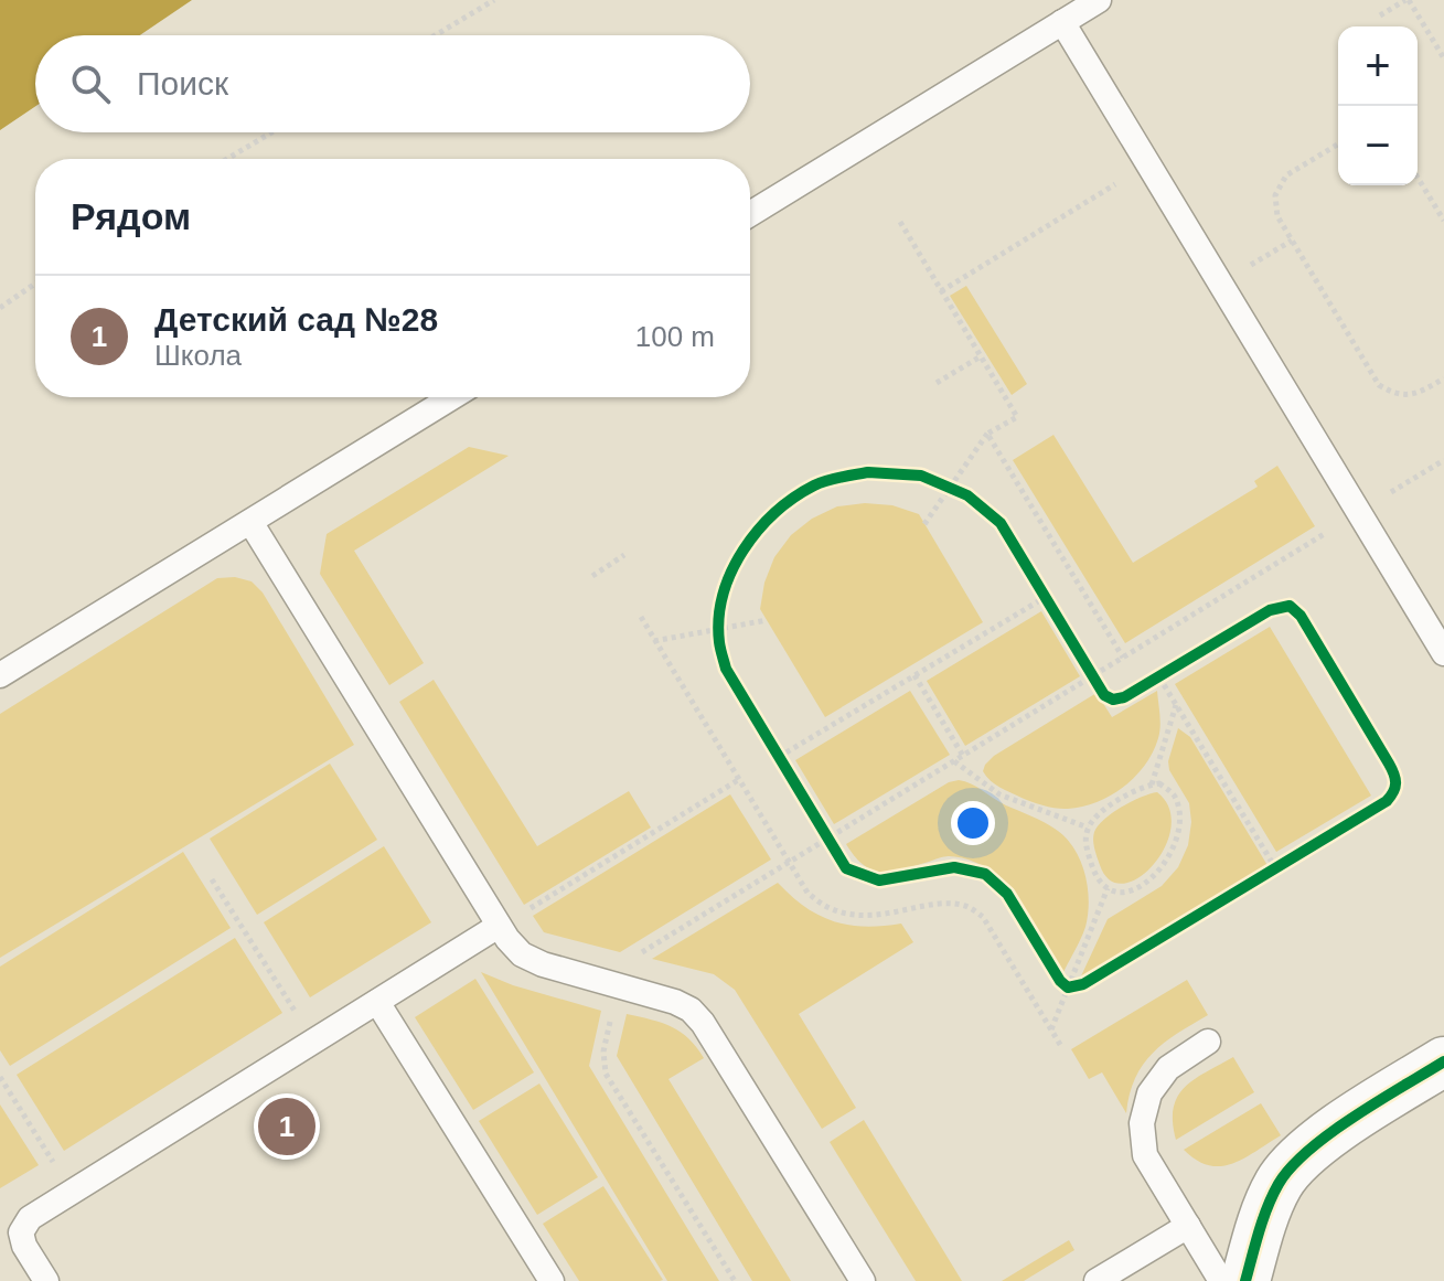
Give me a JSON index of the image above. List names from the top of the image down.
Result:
{
  "page": {
    "map_buttons": ["+", "−"],
    "search": "Поиск",
    "heading": "Рядом",
    "list": [
      {
        "mark": "1",
        "name": "Детский сад №28",
        "note": "Школа",
        "value": "100 m"
      }
    ],
    "pins": "1"
  }
}
